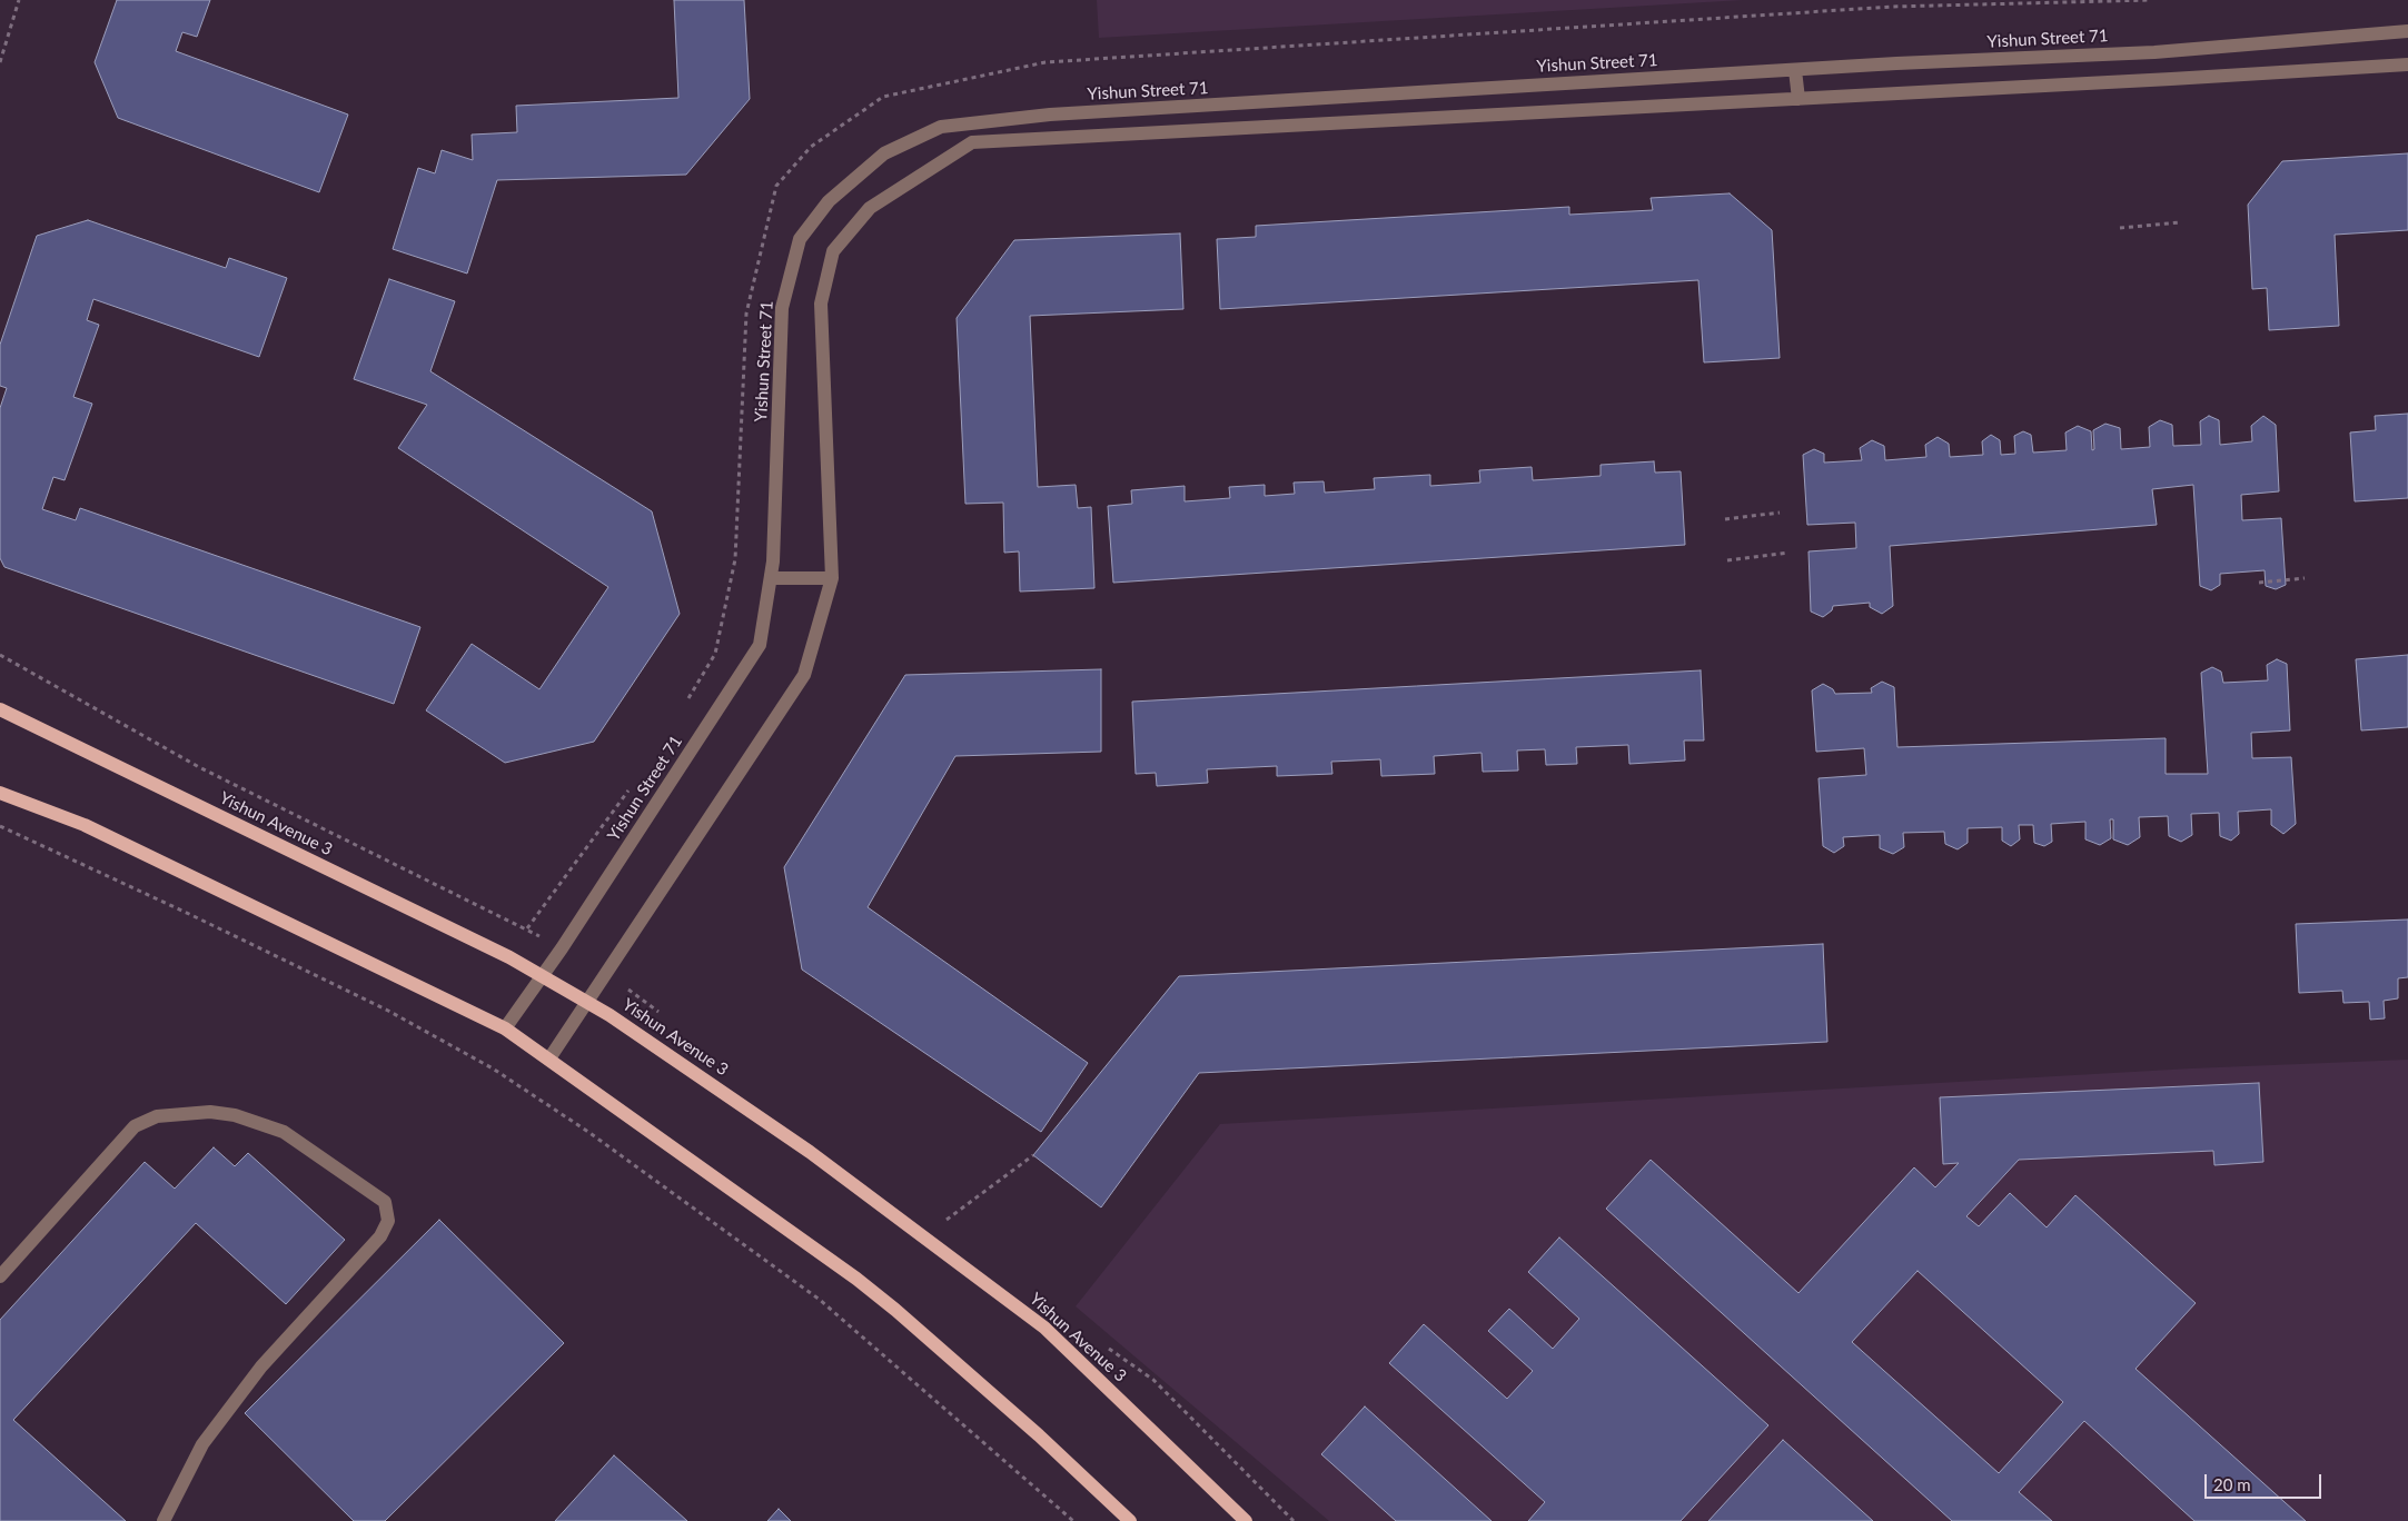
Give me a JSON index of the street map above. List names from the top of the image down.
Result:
{
  "streets": {
    "main road": ["Yishun Avenue 3"],
    "street": ["Yishun Street 71"]
  },
  "crossings": [
    ["Yishun Street 71", "Yishun Avenue 3"]
  ],
  "scale_bar": "20 m"
}
